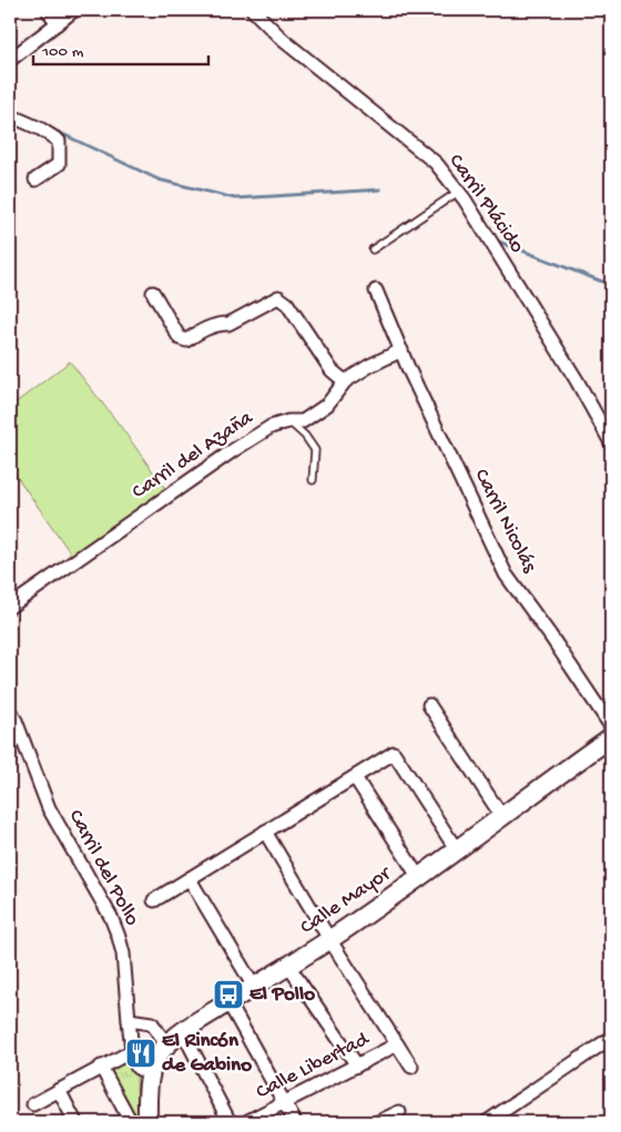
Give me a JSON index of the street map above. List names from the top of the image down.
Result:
{
  "streets": {
    "main road": ["Calle Mayor"],
    "street": [
      "Carril Plácido",
      "Carril del Azaña",
      "Carril Nicolás",
      "Carril del Pollo",
      "Calle Libertad"
    ]
  },
  "crossings": [
    ["Carril del Azaña", "Carril Nicolás"],
    ["Carril del Pollo", "Calle Mayor"]
  ],
  "places": {
    "bus stop": ["El Pollo"],
    "restaurant": ["El Rincón de Gabino"]
  },
  "scale_bar": "100 m"
}
